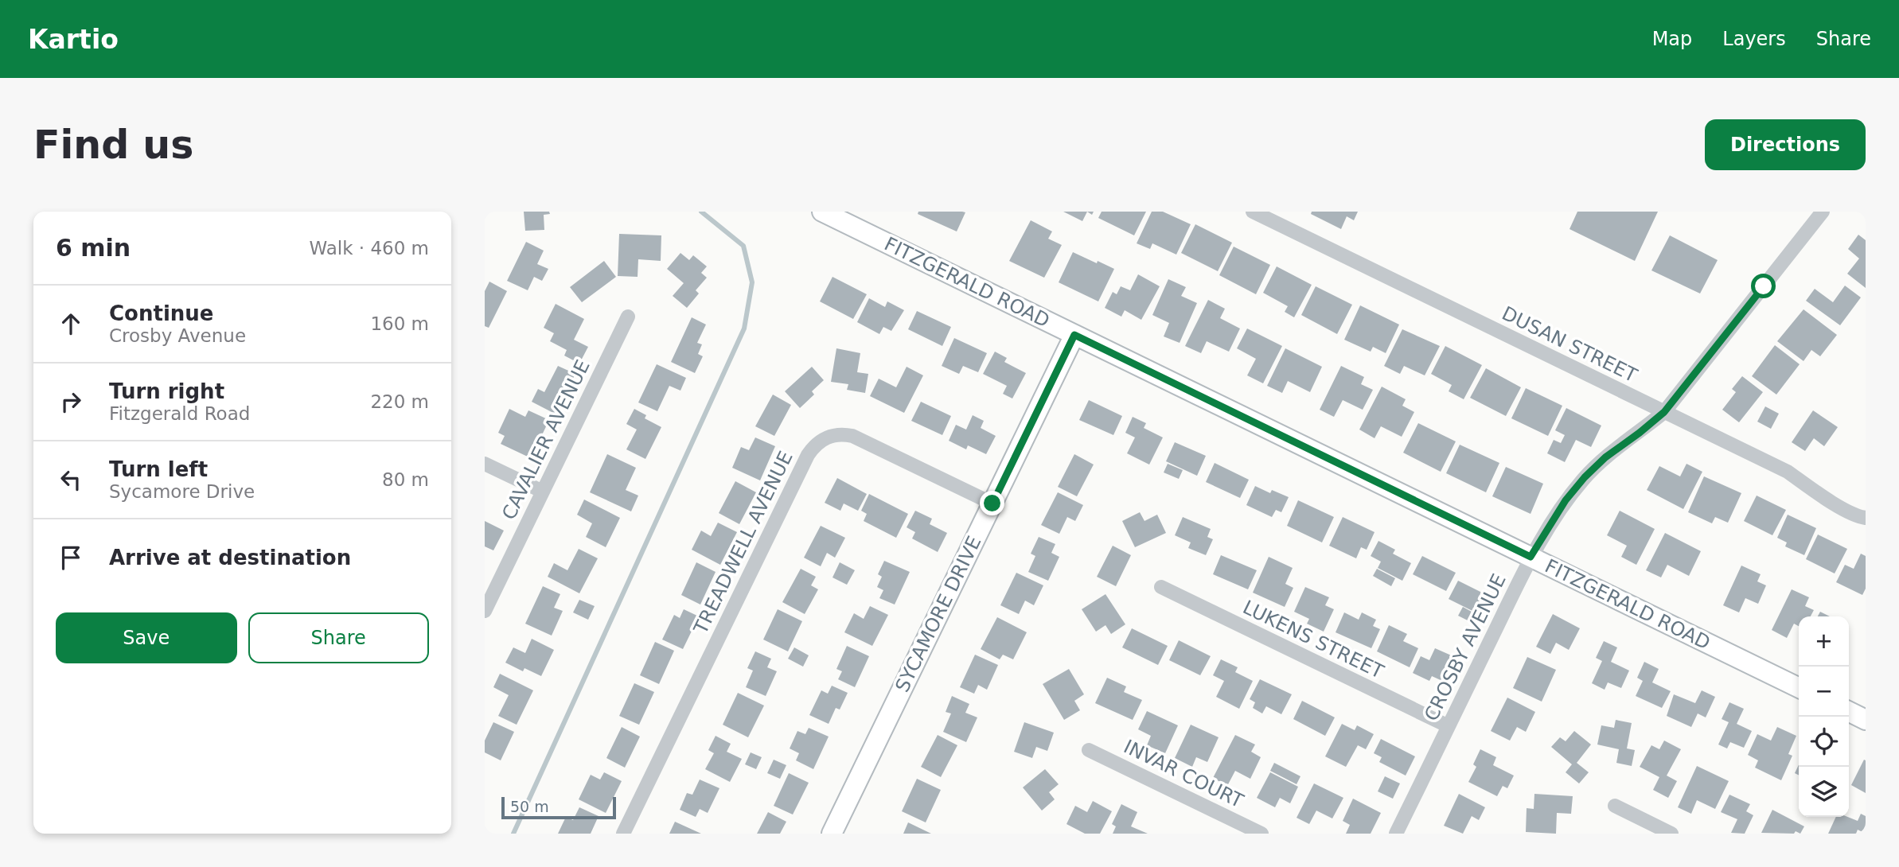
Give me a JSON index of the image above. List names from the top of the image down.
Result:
{
  "streets": {
    "main road": ["FITZGERALD ROAD", "SYCAMORE DRIVE"],
    "street": [
      "DUSAN STREET",
      "CAVALIER AVENUE",
      "TREADWELL AVENUE",
      "LUKENS STREET",
      "CROSBY AVENUE",
      "INVAR COURT"
    ]
  },
  "crossings": [
    ["FITZGERALD ROAD", "SYCAMORE DRIVE"],
    ["FITZGERALD ROAD", "CROSBY AVENUE"],
    ["DUSAN STREET", "CROSBY AVENUE"],
    ["TREADWELL AVENUE", "SYCAMORE DRIVE"],
    ["LUKENS STREET", "CROSBY AVENUE"]
  ],
  "scale_bar": "50 m",
  "page": {
    "header": "Kartio",
    "nav": ["Map", "Layers", "Share"],
    "buttons": [
      "Directions",
      ["Save", "Share"]
    ],
    "title": "Find us",
    "heading": ["6 min", "Walk · 460 m"],
    "list": [
      ["Continue", "Crosby Avenue", "160 m"],
      ["Turn right", "Fitzgerald Road", "220 m"],
      ["Turn left", "Sycamore Drive", "80 m"],
      "Arrive at destination"
    ],
    "map_buttons": ["+", "−"],
    "scale": "50 m"
  }
}
